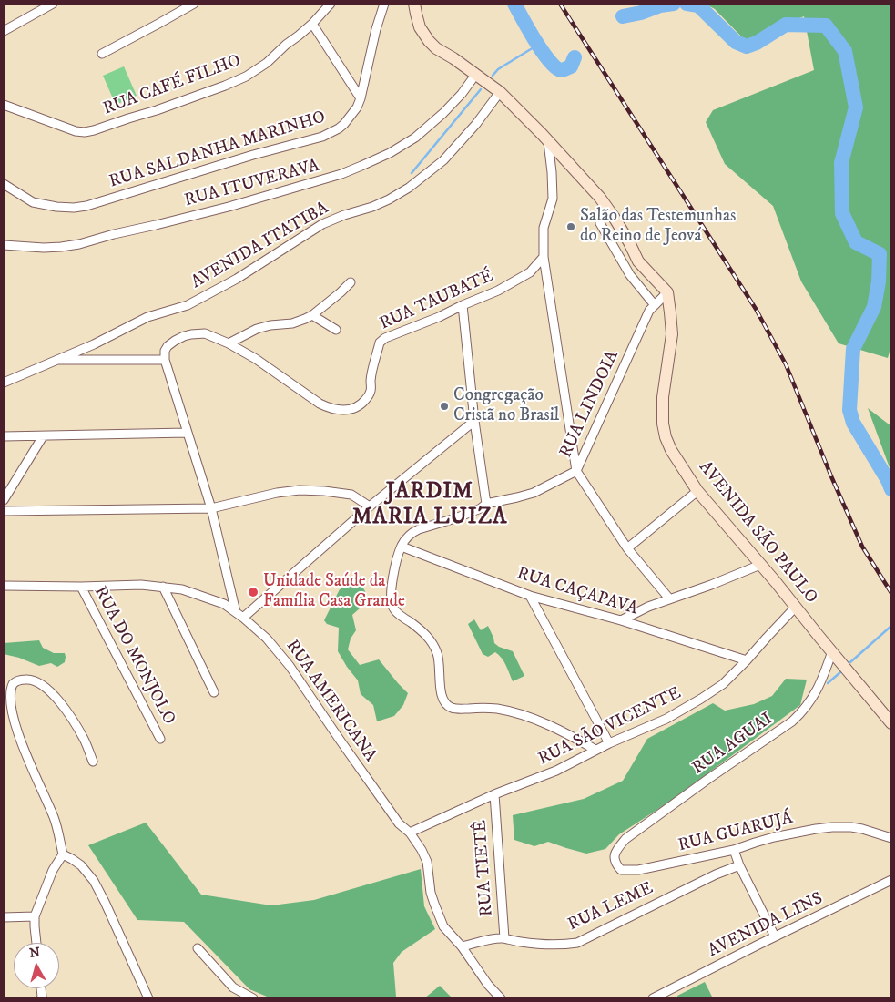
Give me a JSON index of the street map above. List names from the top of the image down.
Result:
{
  "streets": {
    "main road": ["AVENIDA SÃO PAULO"],
    "street": [
      "RUA CAFÉ FILHO",
      "RUA SALDANHA MARINHO",
      "RUA ITUVERAVA",
      "AVENIDA ITATIBA",
      "RUA TAUBATÉ",
      "RUA LINDOIA",
      "RUA CAÇAPAVA",
      "RUA DO MONJOLO",
      "RUA AMERICANA",
      "RUA SÃO VICENTE",
      "RUA AGUAI",
      "RUA GUARUJÁ",
      "RUA TIETÊ",
      "RUA LEME",
      "AVENIDA LINS"
    ]
  },
  "crossings": [
    ["RUA LINDOIA", "AVENIDA SÃO PAULO"],
    ["RUA LINDOIA", "RUA CAÇAPAVA"],
    ["RUA LINDOIA", "RUA SÃO VICENTE"],
    ["AVENIDA SÃO PAULO", "RUA SÃO VICENTE"],
    ["AVENIDA SÃO PAULO", "RUA AGUAI"],
    ["RUA CAÇAPAVA", "RUA SÃO VICENTE"],
    ["RUA DO MONJOLO", "RUA AMERICANA"],
    ["RUA AMERICANA", "RUA SÃO VICENTE"],
    ["RUA AMERICANA", "RUA LEME"],
    ["RUA SÃO VICENTE", "RUA TIETÊ"],
    ["RUA AGUAI", "RUA GUARUJÁ"],
    ["RUA TIETÊ", "RUA LEME"]
  ],
  "districts": ["JARDIM MARIA LUIZA"],
  "places": ["Salão das Testemunhas do Reino de Jeová", "Congregação Cristã no Brasil", "Unidade Saúde da Família Casa Grande"],
  "north": "top"
}
